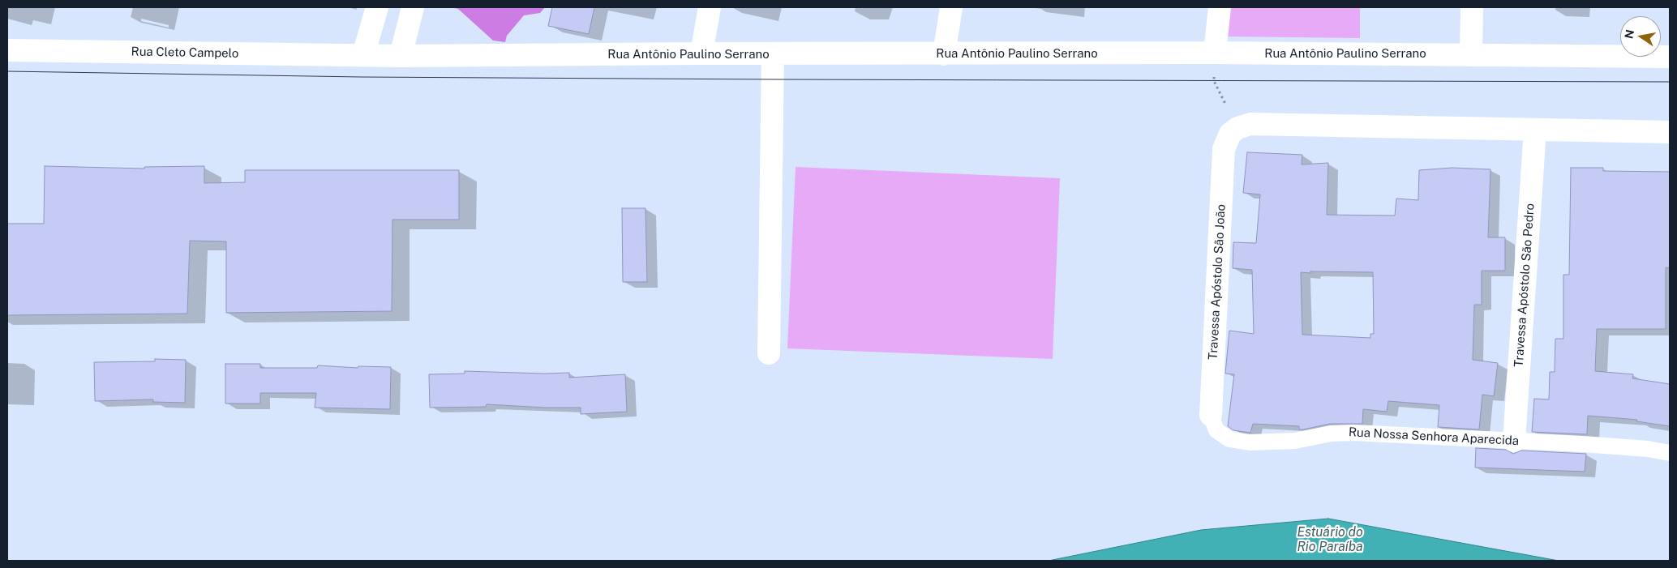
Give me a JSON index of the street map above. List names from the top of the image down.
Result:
{
  "streets": {
    "street": [
      "Rua Cleto Campelo",
      "Rua Antônio Paulino Serrano",
      "Travessa Apóstolo São João",
      "Travessa Apóstolo São Pedro"
    ],
    "lane": ["Rua Nossa Senhora Aparecida"]
  },
  "crossings": [
    ["Rua Cleto Campelo", "Rua Antônio Paulino Serrano"],
    ["Travessa Apóstolo São João", "Rua Nossa Senhora Aparecida"],
    ["Travessa Apóstolo São Pedro", "Rua Nossa Senhora Aparecida"]
  ],
  "water": ["Estuário do Rio Paraíba"],
  "north": "left"
}
